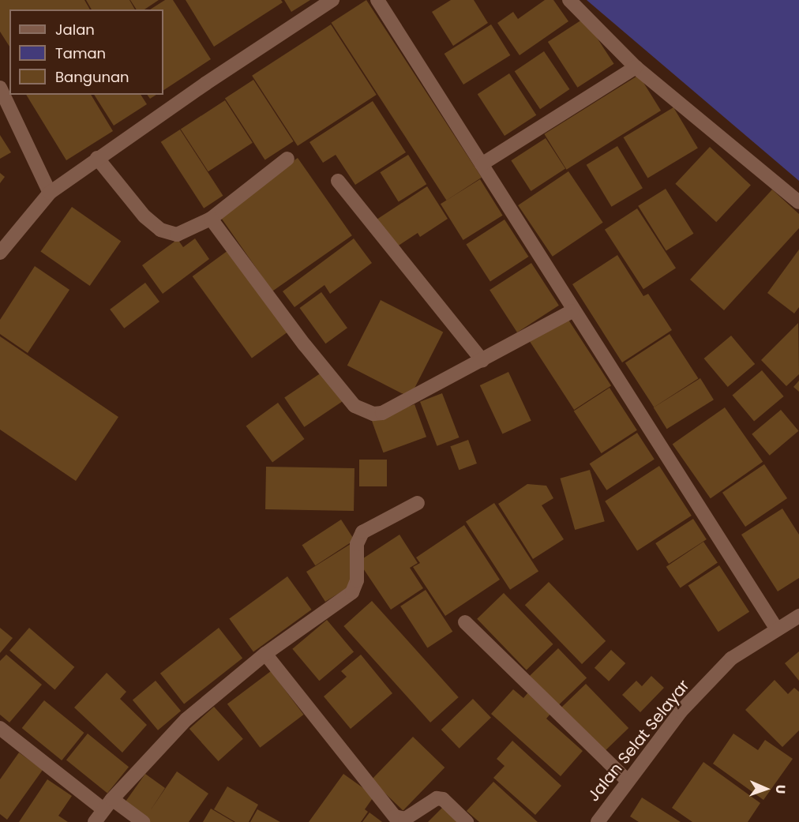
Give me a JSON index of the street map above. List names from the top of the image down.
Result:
{
  "streets": {
    "street": ["Jalan Selat Selayar"]
  },
  "legend": ["Jalan", "Taman", "Bangunan"],
  "north": "right"
}
